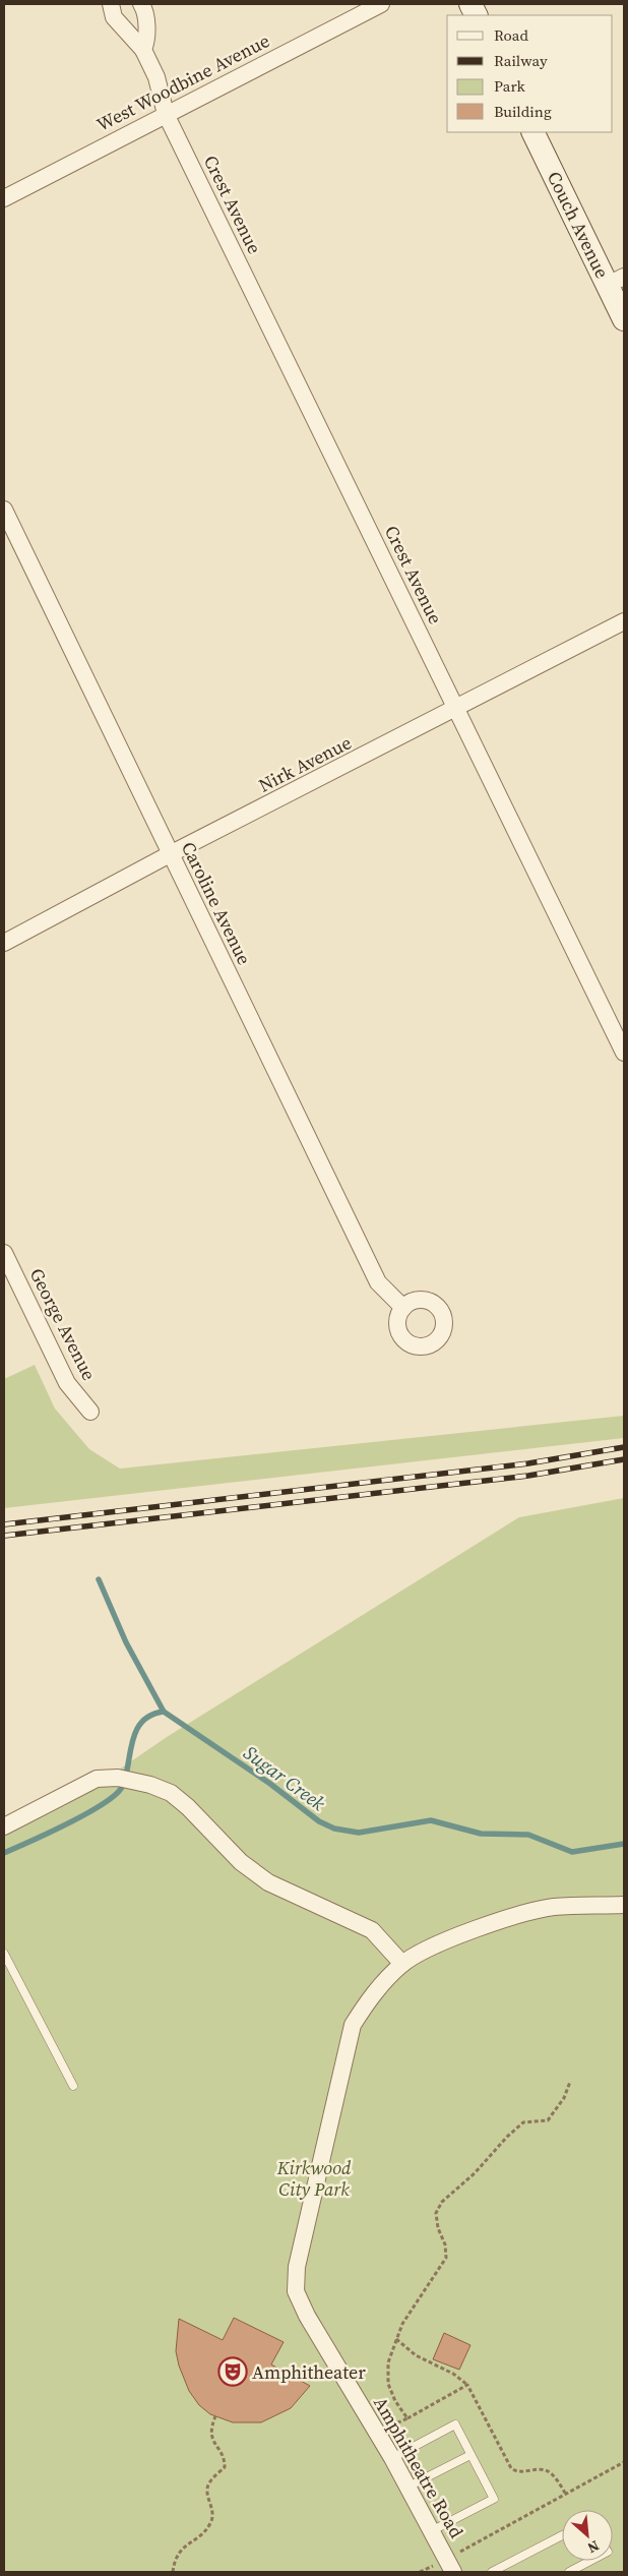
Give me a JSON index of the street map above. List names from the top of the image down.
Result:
{
  "streets": {
    "street": [
      "West Woodbine Avenue",
      "Crest Avenue",
      "Couch Avenue",
      "Nirk Avenue",
      "Caroline Avenue",
      "George Avenue",
      "Amphitheatre Road"
    ]
  },
  "crossings": [
    ["West Woodbine Avenue", "Crest Avenue"],
    ["Crest Avenue", "Nirk Avenue"],
    ["Nirk Avenue", "Caroline Avenue"]
  ],
  "water": ["Sugar Creek"],
  "parks": ["Kirkwood City Park"],
  "places": {
    "theatre": ["Amphitheater"]
  },
  "legend": [
    "Road",
    "Railway",
    "Park",
    "Building"
  ],
  "north": "bottom right"
}
